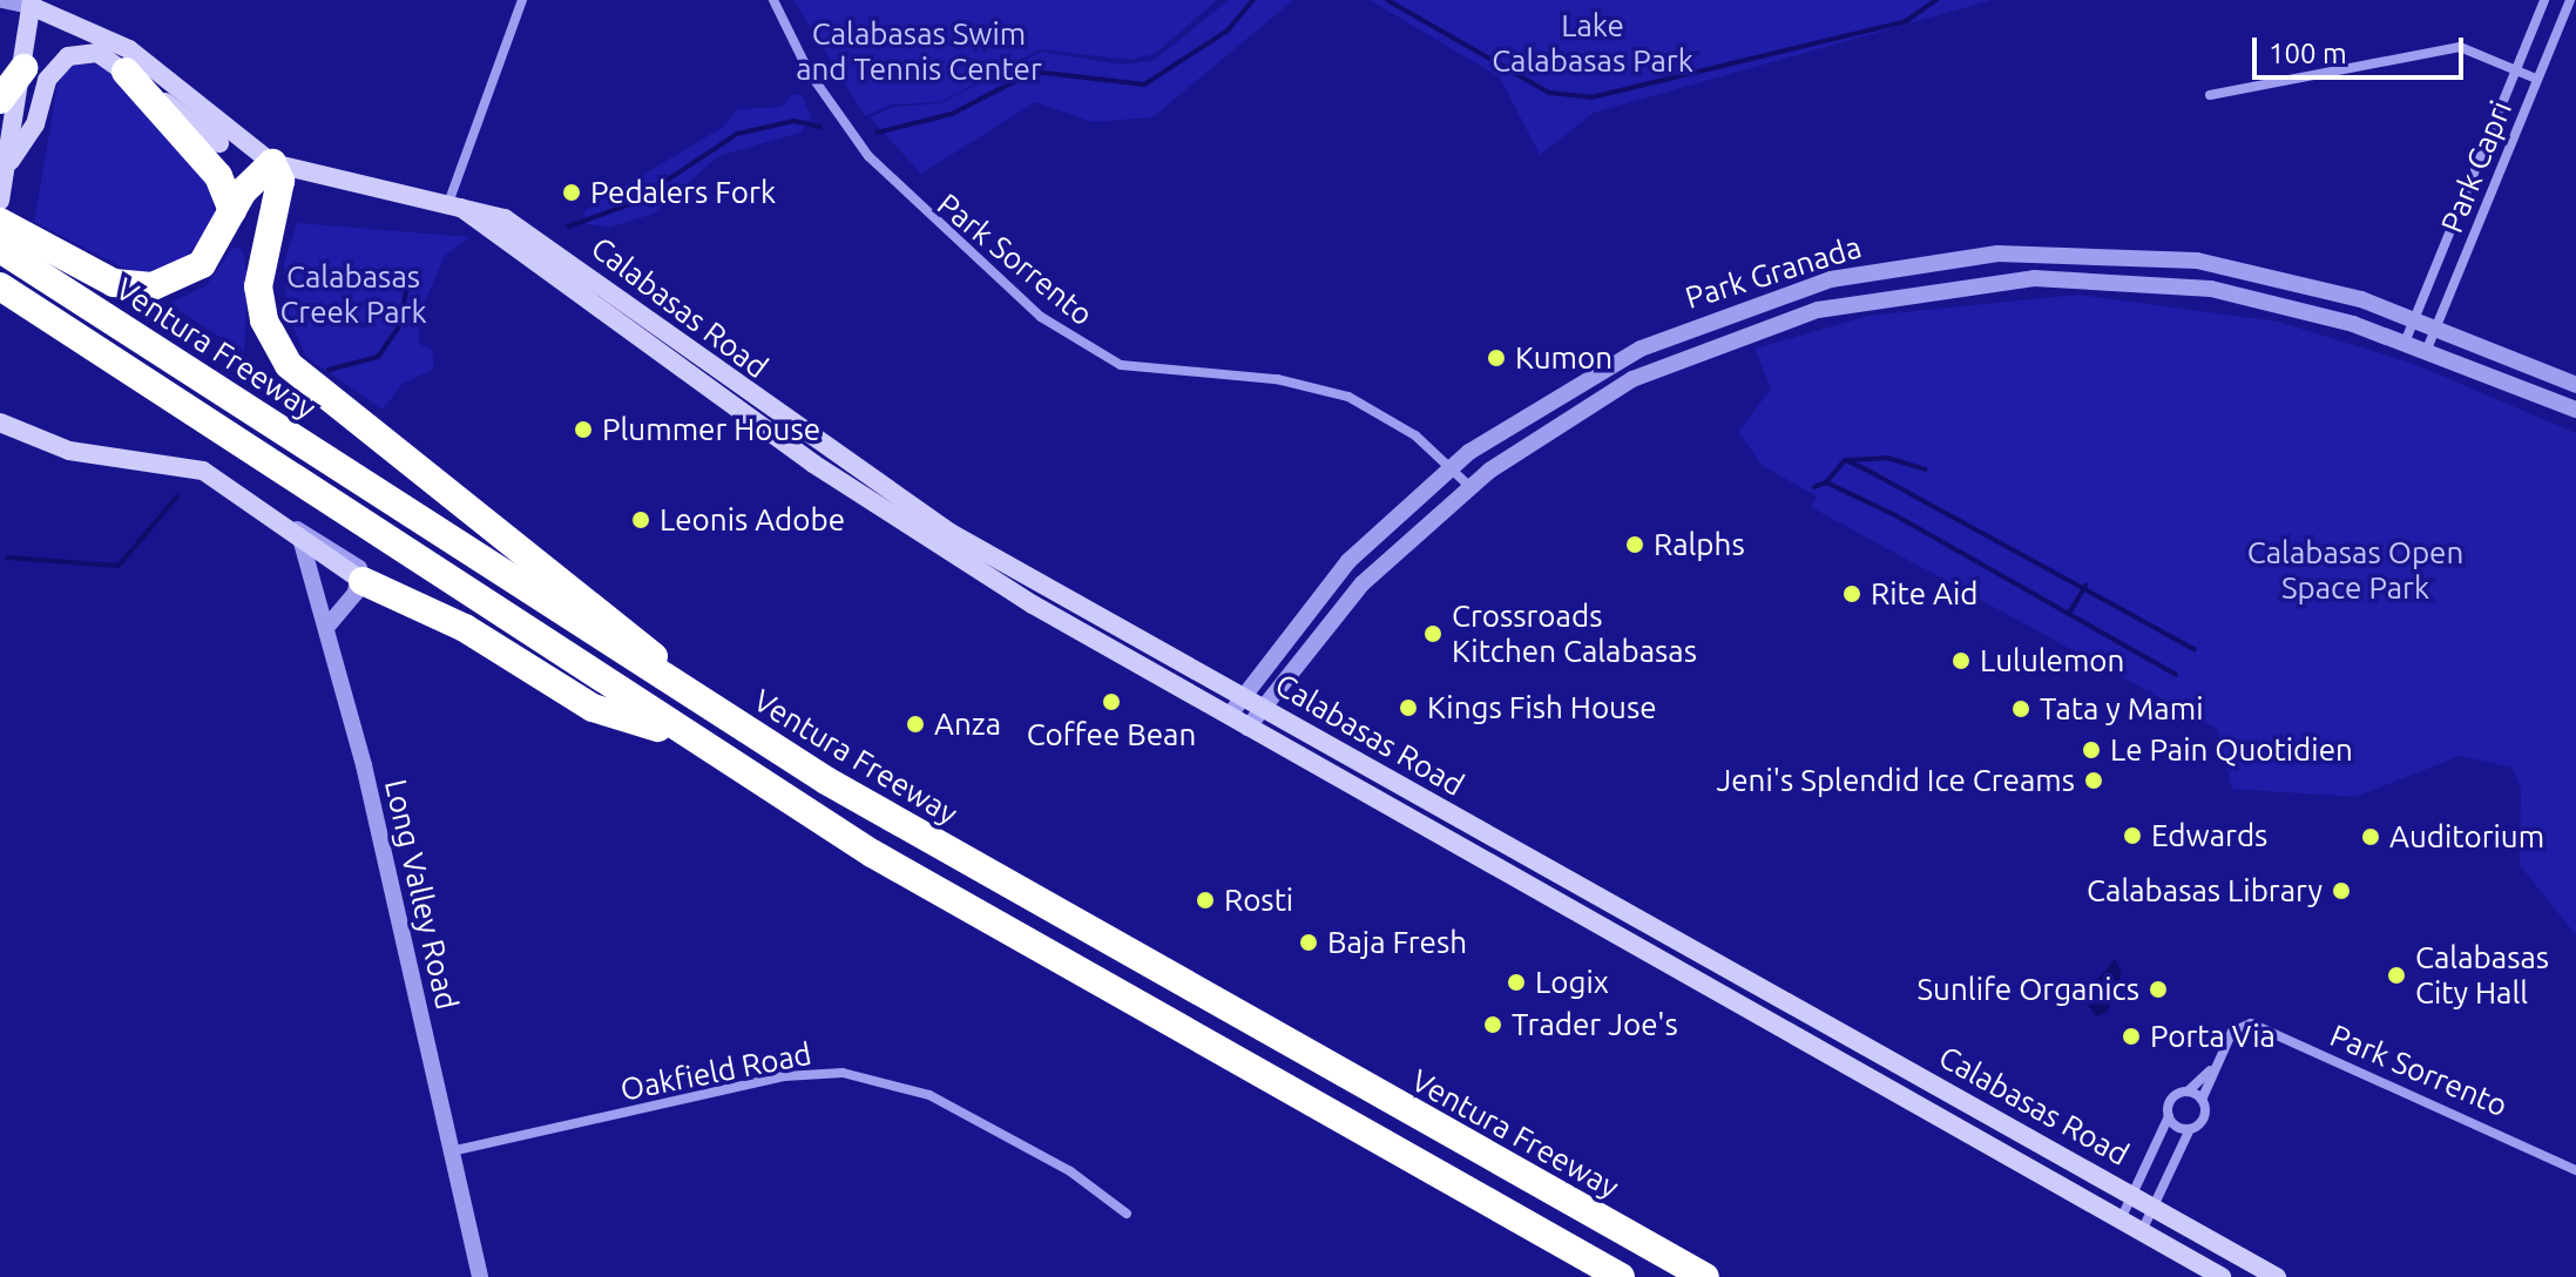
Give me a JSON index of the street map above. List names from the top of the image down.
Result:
{
  "streets": {
    "highway": ["Ventura Freeway"],
    "main road": ["Calabasas Road"],
    "street": [
      "Park Capri",
      "Park Sorrento",
      "Park Granada",
      "Long Valley Road",
      "Oakfield Road"
    ]
  },
  "crossings": [
    ["Park Capri", "Park Granada"],
    ["Park Sorrento", "Park Granada"],
    ["Park Granada", "Calabasas Road"],
    ["Long Valley Road", "Oakfield Road"]
  ],
  "parks": [
    "Lake Calabasas Park",
    "Calabasas Swim and Tennis Center",
    "Calabasas Creek Park",
    "Calabasas Open Space Park"
  ],
  "places": [
    "Pedalers Fork",
    "Kumon",
    "Plummer House",
    "Leonis Adobe",
    "Ralphs",
    "Rite Aid",
    "Crossroads Kitchen Calabasas",
    "Lululemon",
    "Coffee Bean",
    "Kings Fish House",
    "Tata y Mami",
    "Anza",
    "Le Pain Quotidien",
    "Jeni's Splendid Ice Creams",
    "Edwards",
    "Auditorium",
    "Calabasas Library",
    "Rosti",
    "Baja Fresh",
    "Calabasas City Hall",
    "Logix",
    "Sunlife Organics",
    "Trader Joe's",
    "Porta Via"
  ],
  "scale_bar": "100 m"
}
